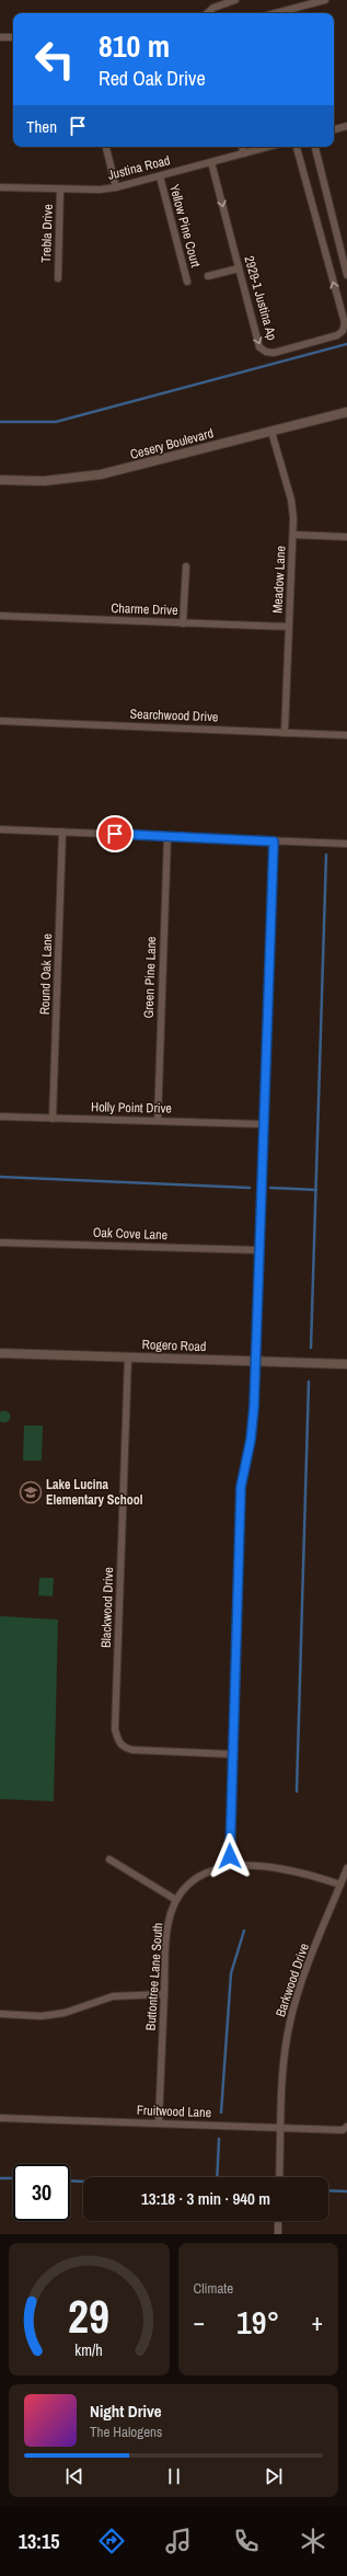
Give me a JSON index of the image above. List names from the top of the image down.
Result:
{
  "streets": {
    "main road": ["Cesery Boulevard", "Rogero Road"],
    "street": [
      "Justina Road",
      "Yellow Pine Court",
      "Trebla Drive",
      "2929-1 Justina Ap",
      "Meadow Lane",
      "Charme Drive",
      "Searchwood Drive",
      "Round Oak Lane",
      "Green Pine Lane",
      "Holly Point Drive",
      "Oak Cove Lane",
      "Blackwood Drive",
      "Buttontree Lane South",
      "Barkwood Drive",
      "Fruitwood Lane"
    ]
  },
  "crossings": [
    ["Justina Road", "Yellow Pine Court"],
    ["Justina Road", "Trebla Drive"],
    ["Justina Road", "2929-1 Justina Ap"],
    ["Cesery Boulevard", "Meadow Lane"],
    ["Meadow Lane", "Charme Drive"],
    ["Meadow Lane", "Searchwood Drive"],
    ["Round Oak Lane", "Holly Point Drive"],
    ["Green Pine Lane", "Holly Point Drive"],
    ["Rogero Road", "Blackwood Drive"],
    ["Buttontree Lane South", "Fruitwood Lane"],
    ["Barkwood Drive", "Fruitwood Lane"]
  ],
  "places": {
    "school or university": ["Lake Lucina Elementary School"]
  },
  "page": {
    "turn": ["810 m", "Red Oak Drive"],
    "then": "Then",
    "limit": "30",
    "trip": "13:18 · 3 min · 940 m",
    "tile": "Climate",
    "heat": ["−", "19°", "+"],
    "song": ["Night Drive", "The Halogens"],
    "tabs": "13:15",
    "gauge": ["29", "km/h"]
  }
}
